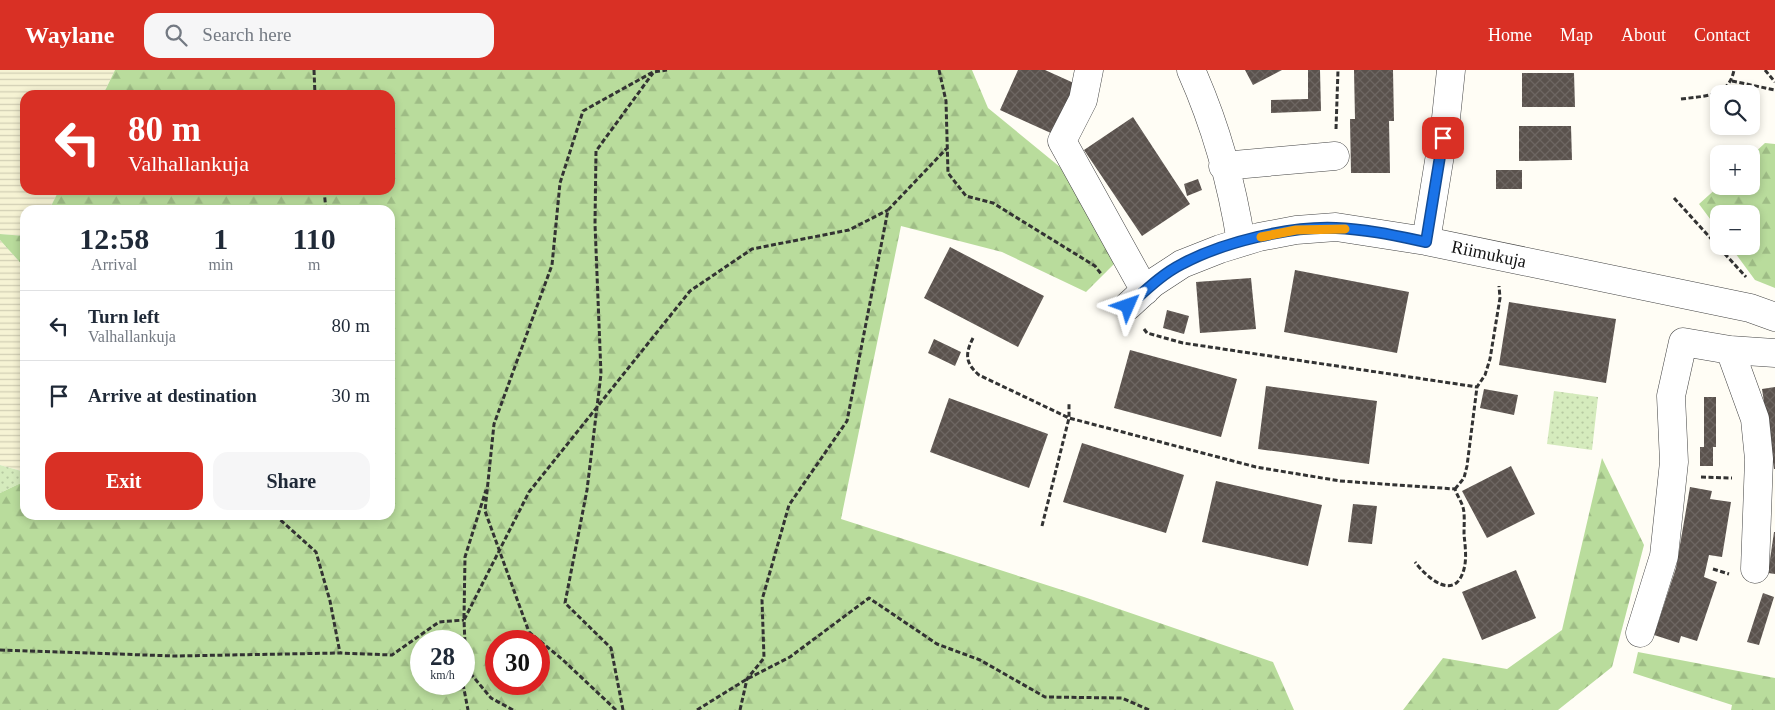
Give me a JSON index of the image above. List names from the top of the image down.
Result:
{
  "streets": {
    "street": ["Riimukuja"]
  },
  "page": {
    "header": "Waylane",
    "search": "Search here",
    "nav": [
      "Home",
      "Map",
      "About",
      "Contact"
    ],
    "map_buttons": ["+", "−"],
    "turn": ["80 m", "Valhallankuja"],
    "eta": [
      "12:58",
      "Arrival",
      "1",
      "min",
      "110",
      "m"
    ],
    "list": [
      {
        "name": "Turn left",
        "note": "Valhallankuja",
        "value": "80 m"
      },
      {
        "name": "Arrive at destination",
        "value": "30 m"
      }
    ],
    "buttons": ["Exit", "Share"],
    "speed": "28 km/h",
    "limit": "30"
  }
}
